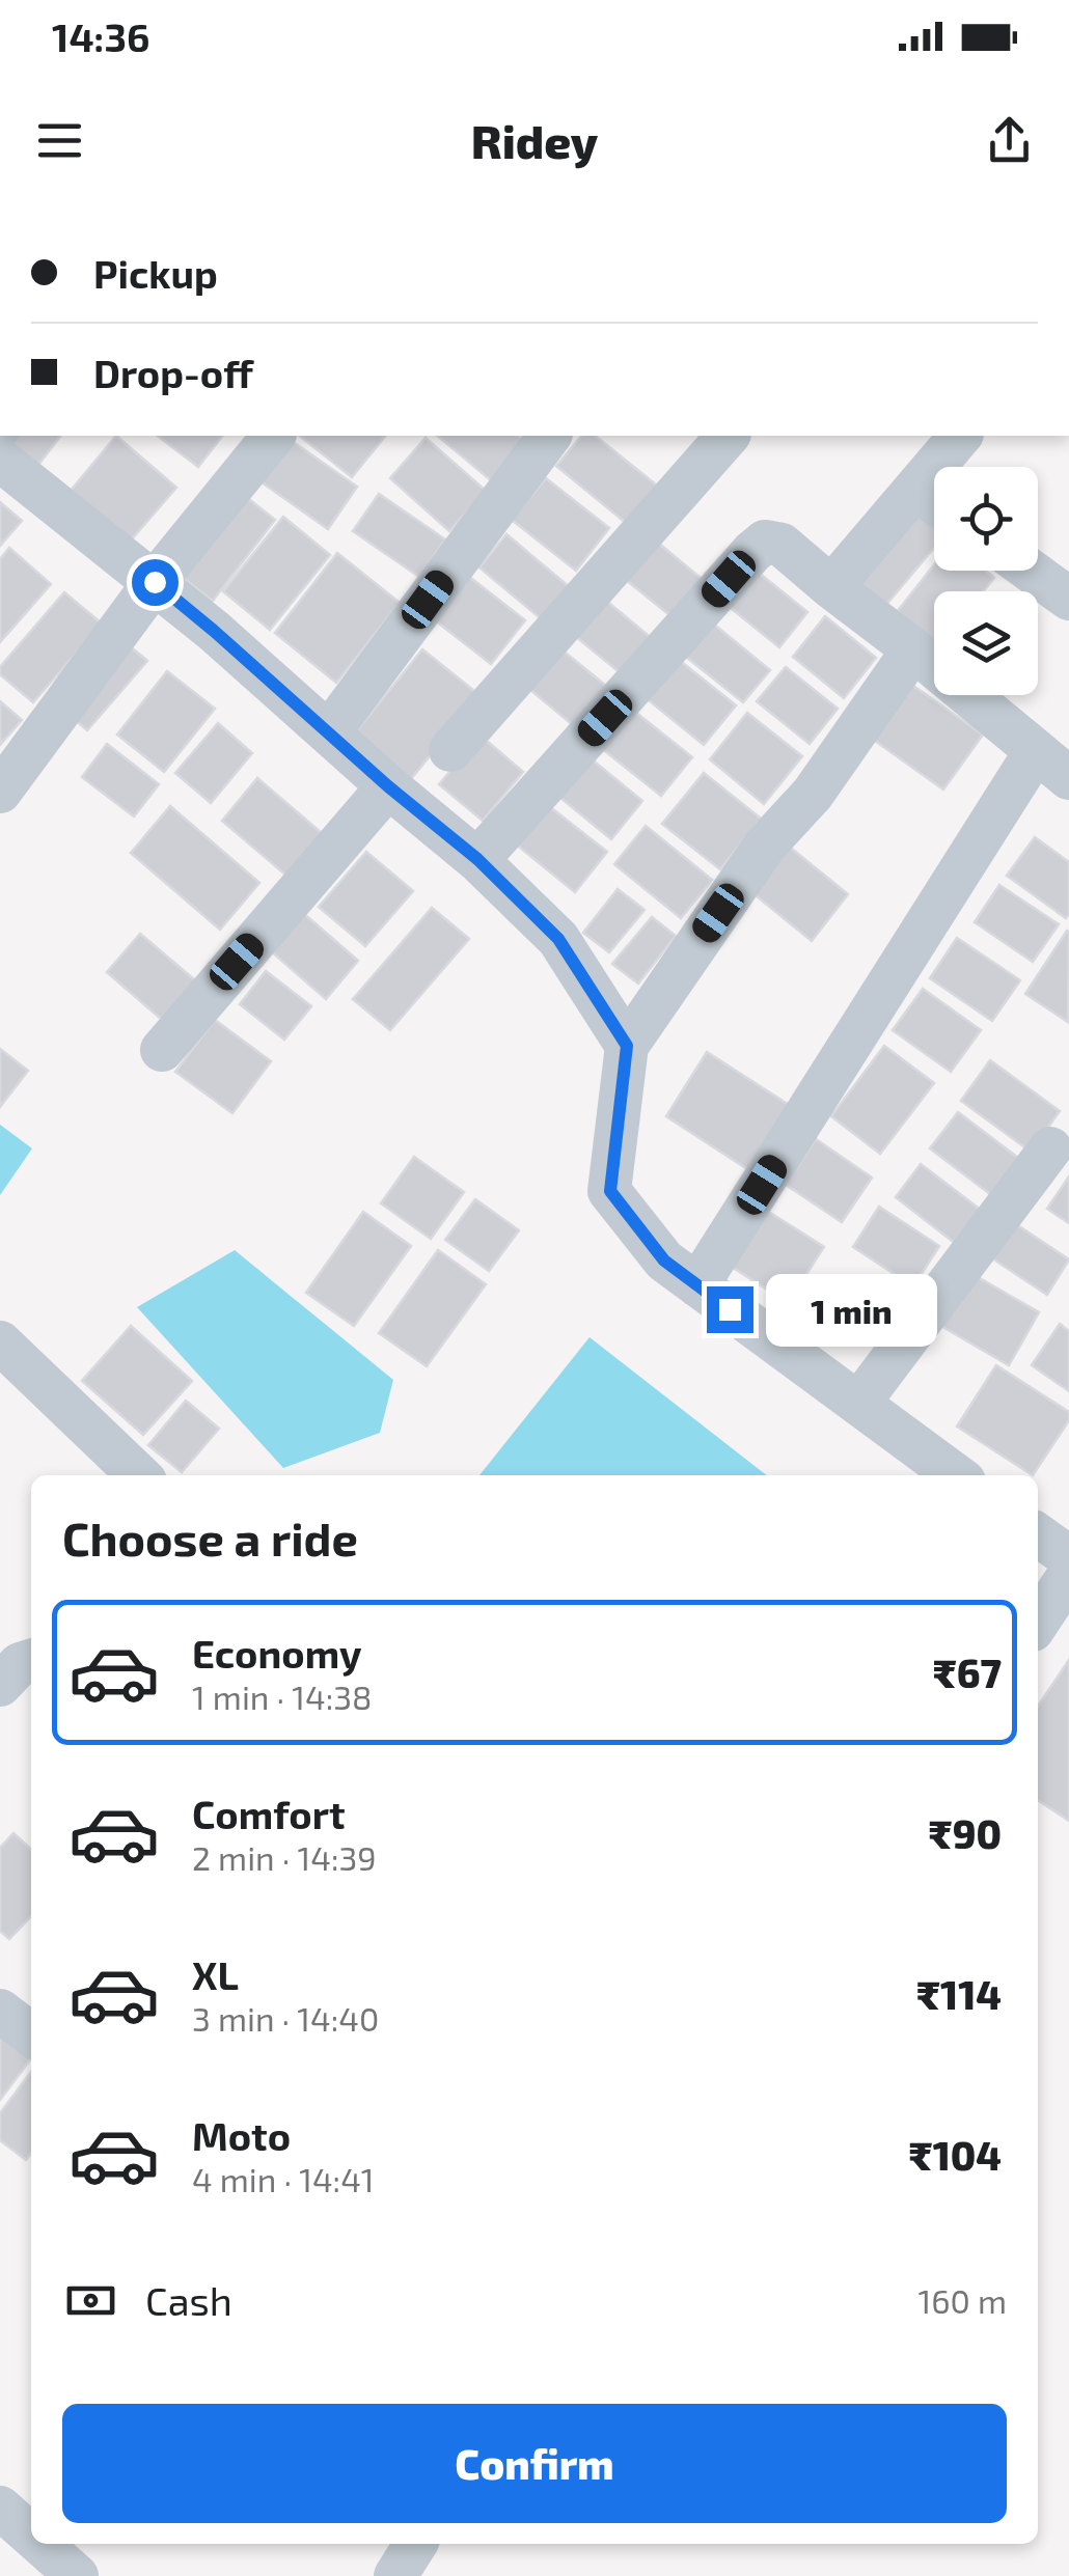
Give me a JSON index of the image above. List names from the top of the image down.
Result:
{
  "page": {
    "status": "14:36",
    "header": "Ridey",
    "banner": ["Pickup", "Drop-off"],
    "bubble": "1 min",
    "heading": "Choose a ride",
    "list": [
      {
        "name": "Economy",
        "note": "1 min · 14:38",
        "value": "₹67"
      },
      {
        "name": "Comfort",
        "note": "2 min · 14:39",
        "value": "₹90"
      },
      {
        "name": "XL",
        "note": "3 min · 14:40",
        "value": "₹114"
      },
      {
        "name": "Moto",
        "note": "4 min · 14:41",
        "value": "₹104"
      }
    ],
    "pay": ["Cash", "160 m"],
    "buttons": "Confirm"
  }
}
